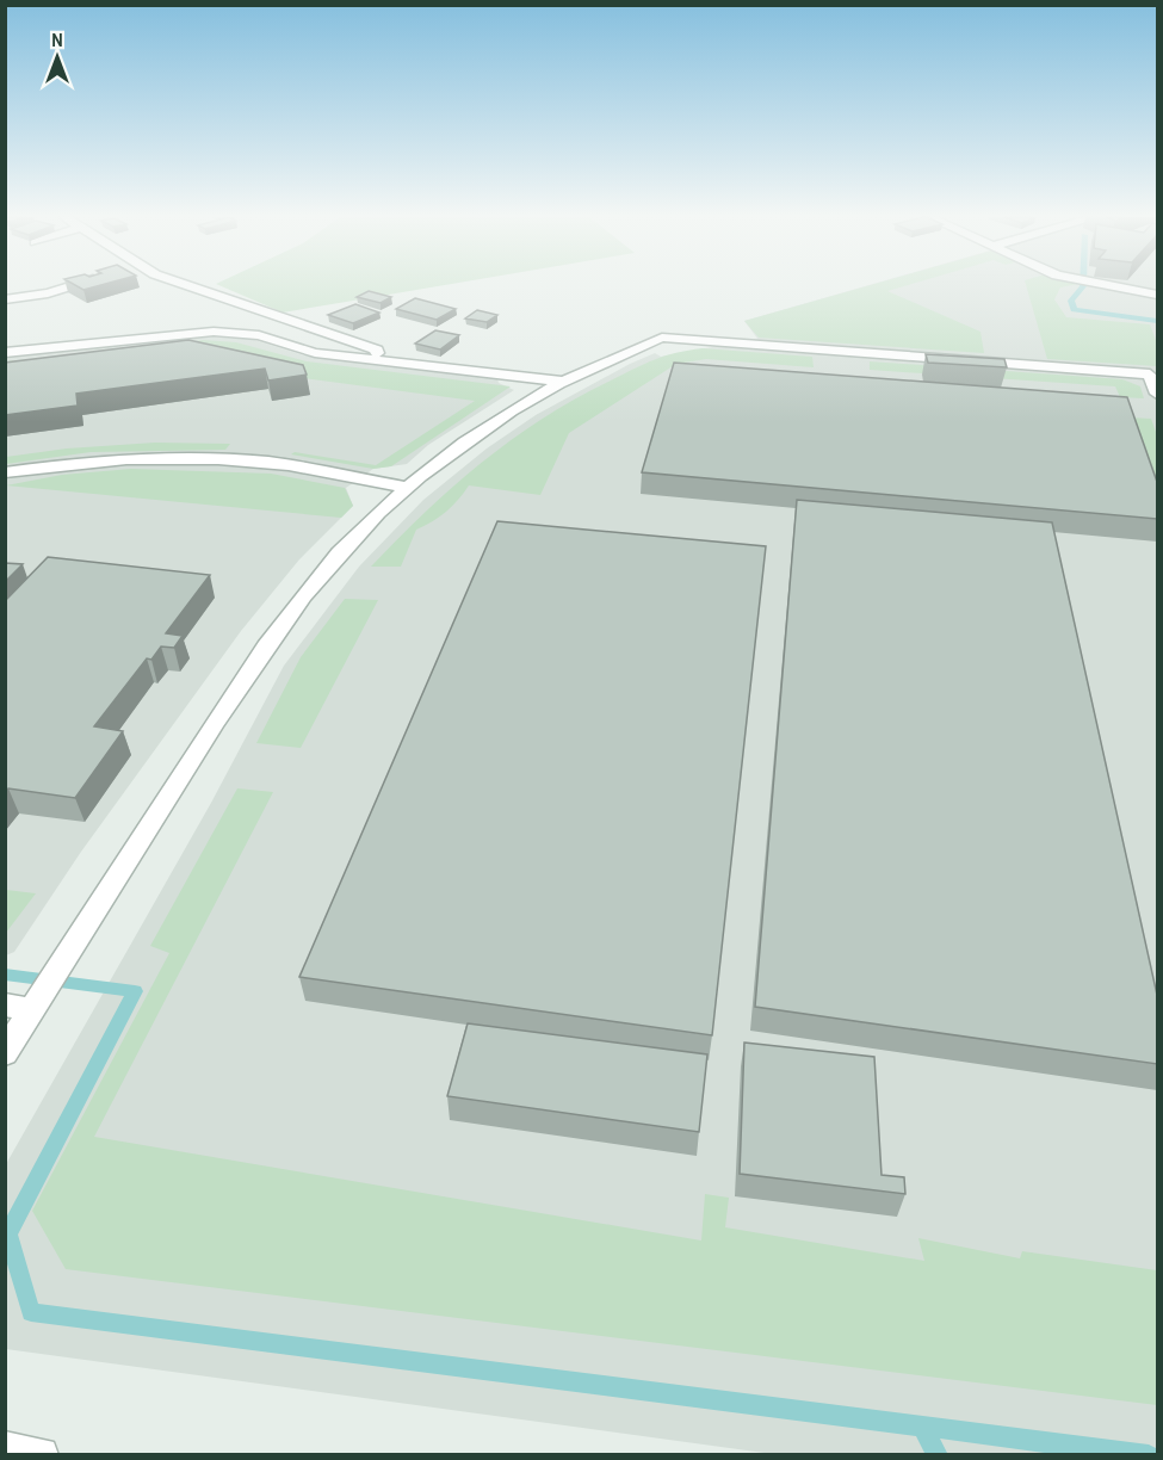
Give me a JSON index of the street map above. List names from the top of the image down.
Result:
{
  "north": "top"
}
